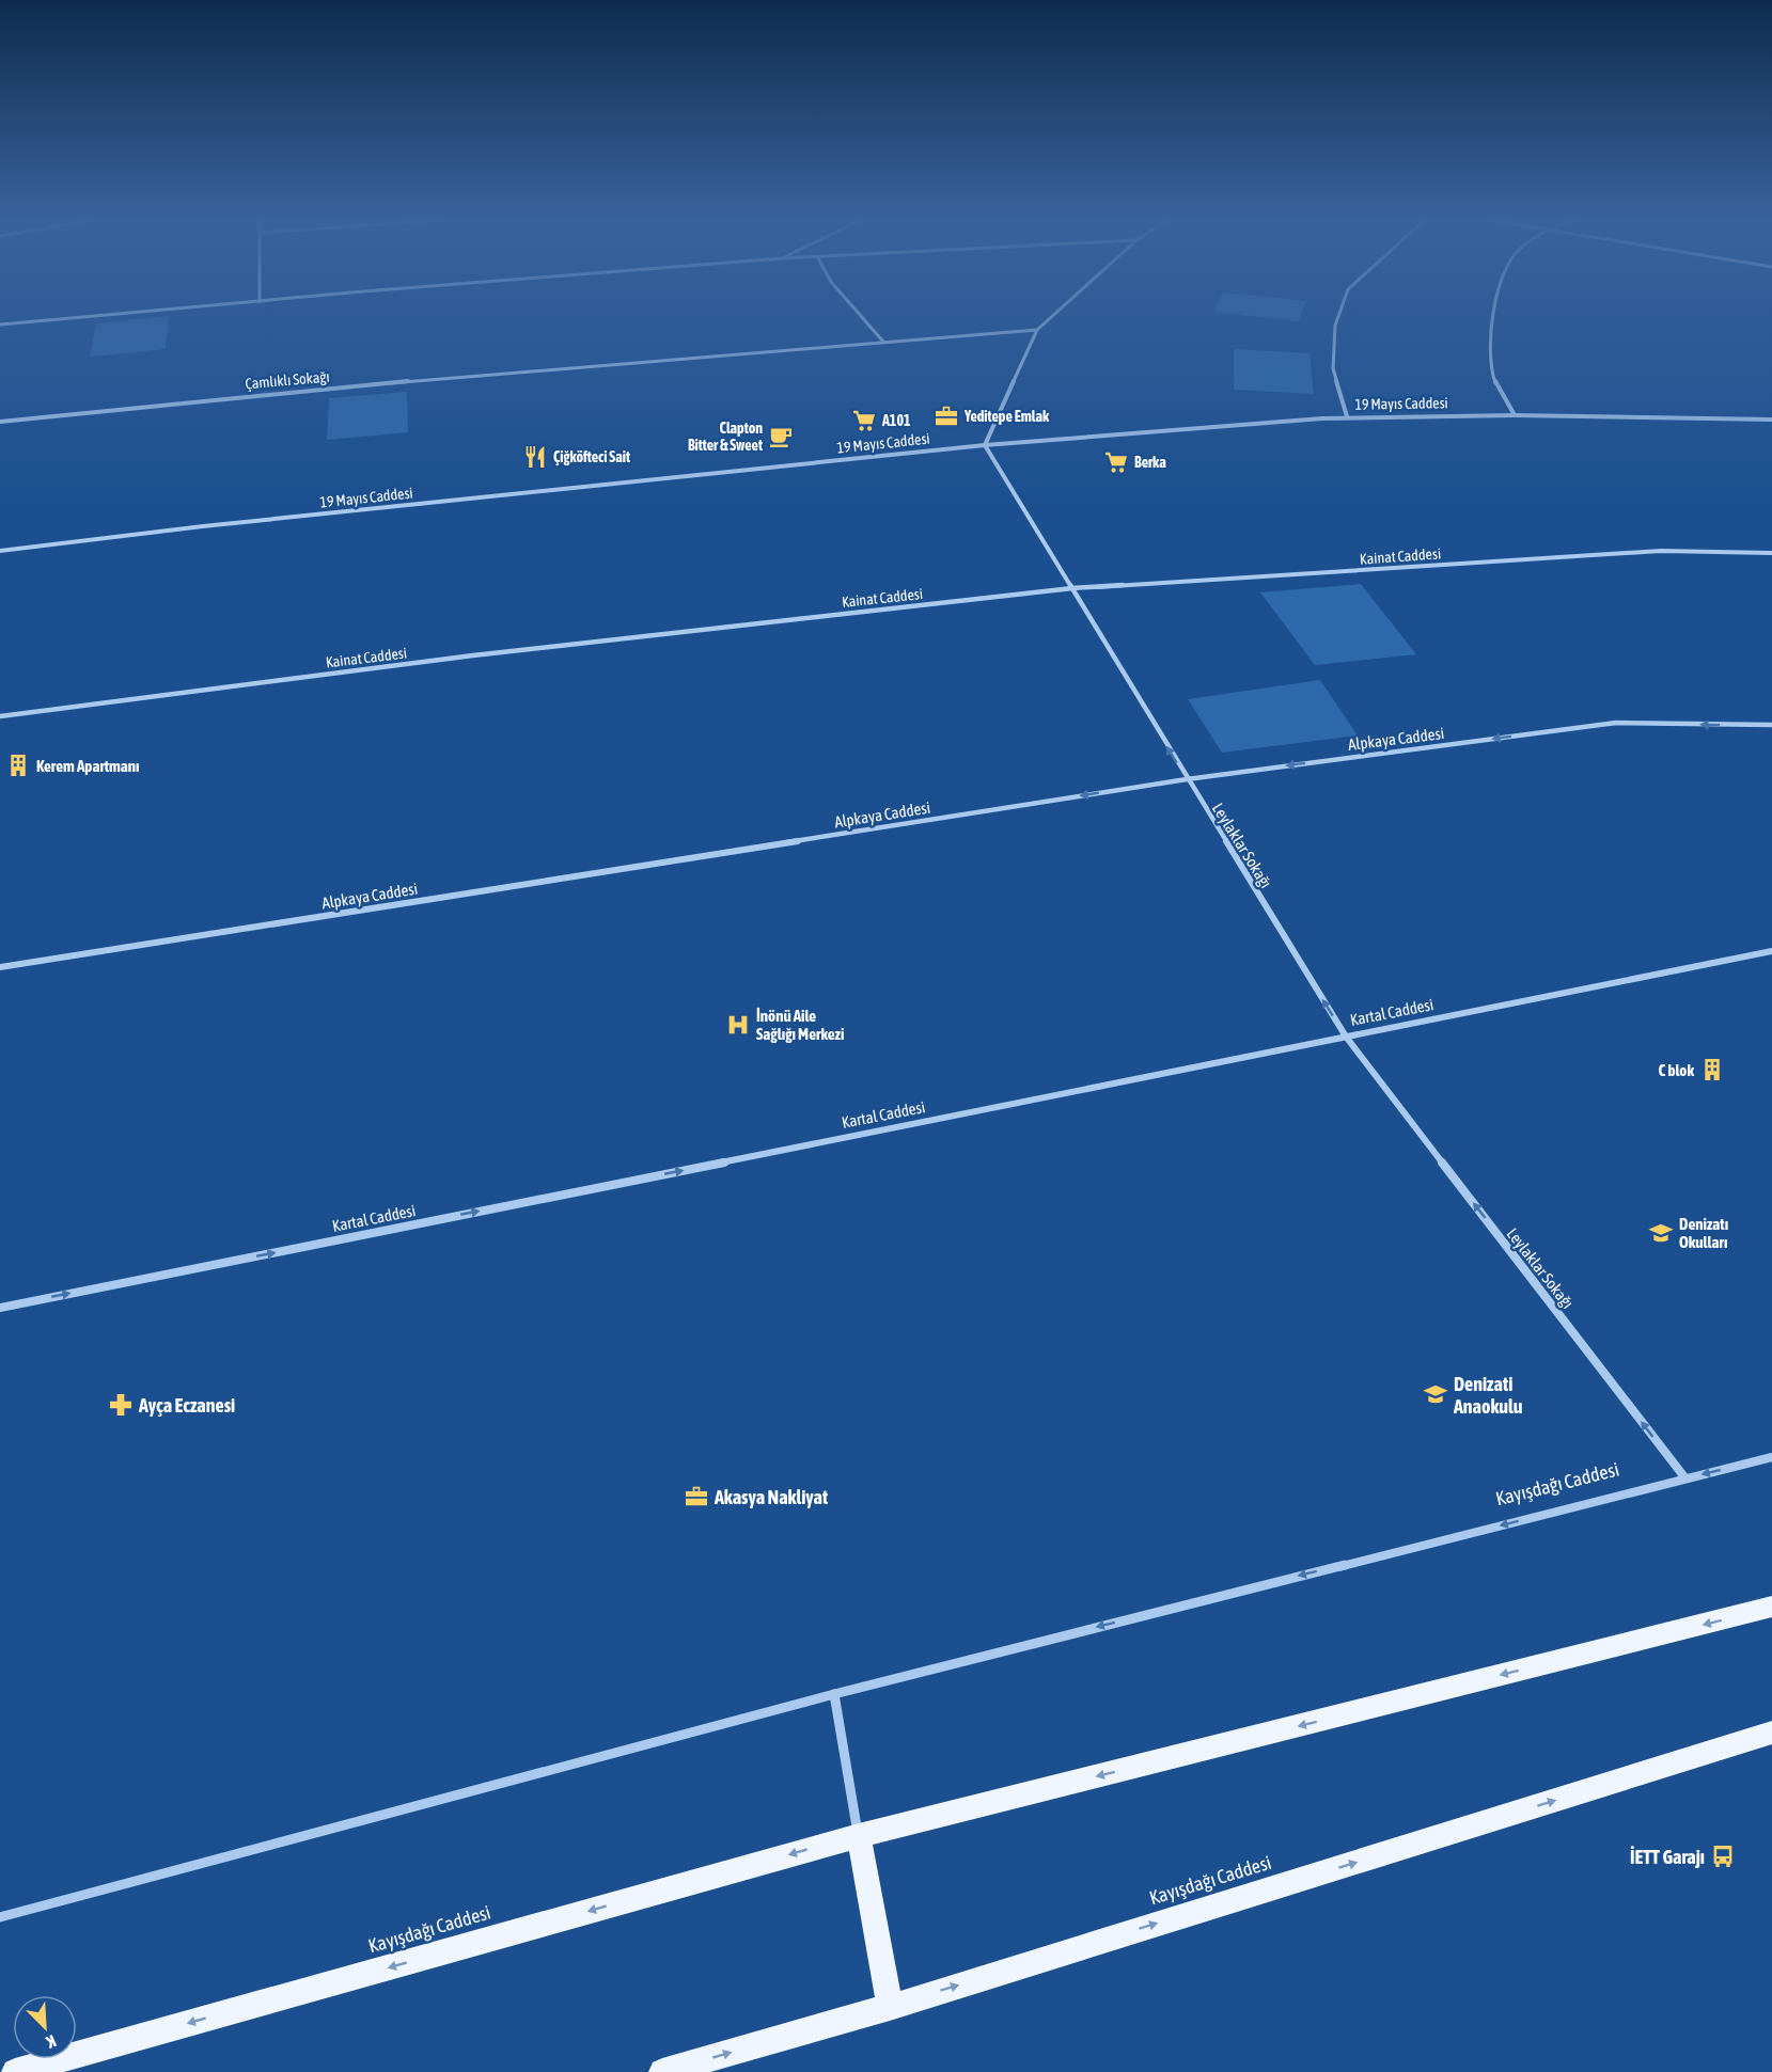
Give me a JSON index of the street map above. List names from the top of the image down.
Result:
{
  "streets": {
    "main road": ["Kayışdağı Caddesi"],
    "street": [
      "Çamlıklı Sokağı",
      "19 Mayıs Caddesi",
      "Kainat Caddesi",
      "Alpkaya Caddesi",
      "Leylaklar Sokağı",
      "Kartal Caddesi"
    ]
  },
  "crossings": [
    ["19 Mayıs Caddesi", "Leylaklar Sokağı"],
    ["Kainat Caddesi", "Leylaklar Sokağı"],
    ["Alpkaya Caddesi", "Leylaklar Sokağı"],
    ["Leylaklar Sokağı", "Kartal Caddesi"],
    ["Leylaklar Sokağı", "Kayışdağı Caddesi"]
  ],
  "one_way": ["Alpkaya Caddesi", "Leylaklar Sokağı", "Kartal Caddesi"],
  "places": {
    "office": ["Yeditepe Emlak", "Akasya Nakliyat"],
    "supermarket": ["A101", "Berka"],
    "cafe": ["Clapton Bitter & Sweet"],
    "restaurant": ["Çiğköfteci Sait"],
    "building": ["Kerem Apartmanı", "C blok"],
    "hospital": ["İnönü Aile Sağlığı Merkezi"],
    "school or university": ["Denizatı Okulları", "Denizati Anaokulu"],
    "pharmacy": ["Ayça Eczanesi"],
    "bus stop": ["İETT Garajı"]
  },
  "north": "bottom right"
}
